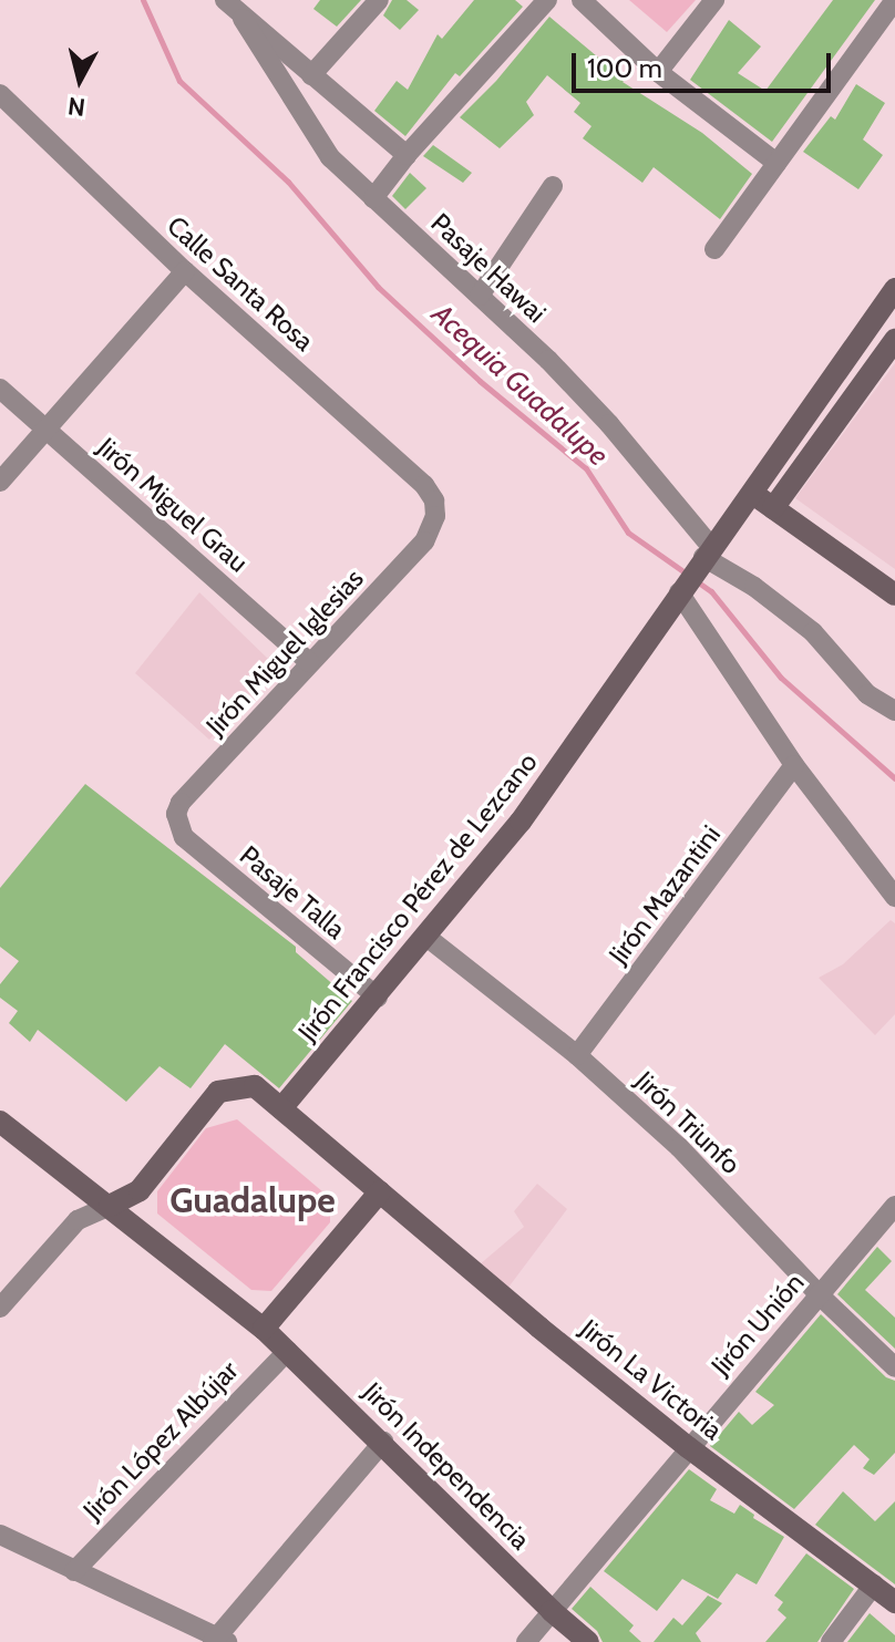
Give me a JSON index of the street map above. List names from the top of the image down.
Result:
{
  "streets": {
    "street": [
      "Pasaje Hawai",
      "Calle Santa Rosa",
      "Jirón Miguel Grau",
      "Jirón Miguel Iglesias",
      "Pasaje Talla",
      "Jirón Mazantini",
      "Jirón Francisco Pérez de Lezcano",
      "Jirón Triunfo",
      "Jirón Unión",
      "Jirón La Victoria",
      "Jirón López Albújar",
      "Jirón Independencia"
    ]
  },
  "crossings": [
    ["Pasaje Hawai", "Jirón Francisco Pérez de Lezcano"],
    ["Calle Santa Rosa", "Jirón Miguel Iglesias"],
    ["Jirón Miguel Grau", "Jirón Miguel Iglesias"],
    ["Jirón Miguel Iglesias", "Pasaje Talla"],
    ["Pasaje Talla", "Jirón Francisco Pérez de Lezcano"],
    ["Jirón Mazantini", "Jirón Triunfo"],
    ["Jirón Francisco Pérez de Lezcano", "Jirón Triunfo"],
    ["Jirón Francisco Pérez de Lezcano", "Jirón La Victoria"],
    ["Jirón Triunfo", "Jirón Unión"],
    ["Jirón Unión", "Jirón La Victoria"],
    ["Jirón Unión", "Jirón Independencia"],
    ["Jirón La Victoria", "Jirón Independencia"],
    ["Jirón López Albújar", "Jirón Independencia"]
  ],
  "districts": ["Guadalupe"],
  "water": ["Acequia Guadalupe"],
  "scale_bar": "100 m",
  "north": "bottom"
}
